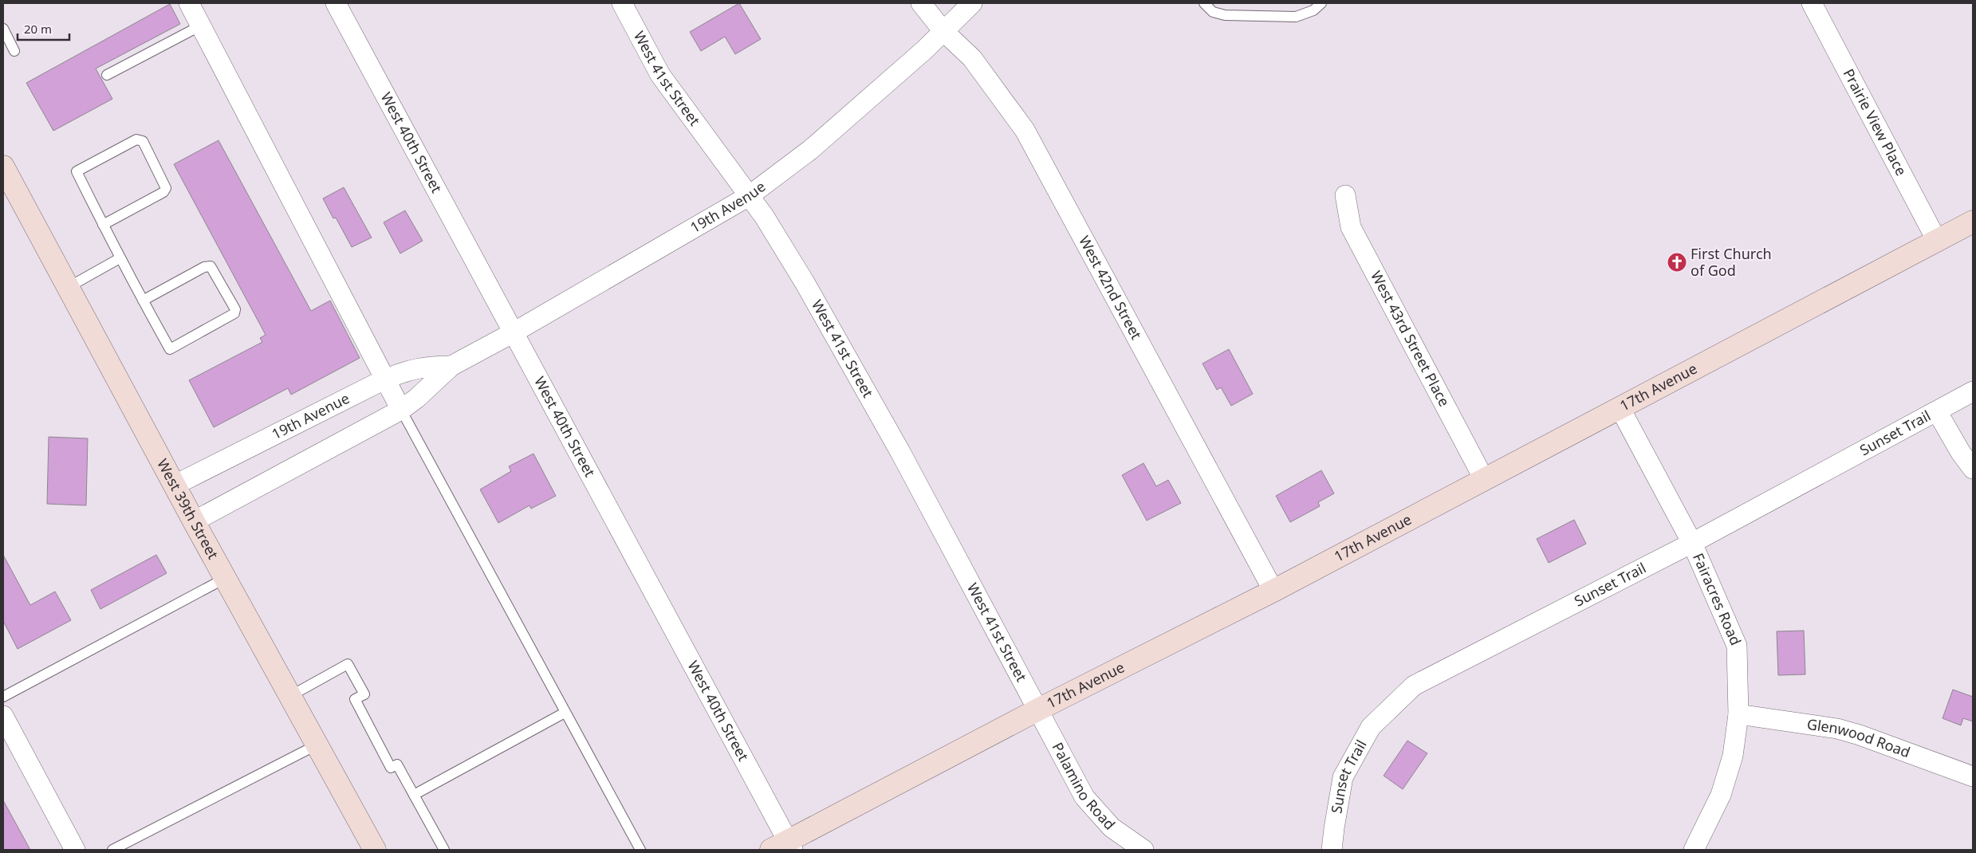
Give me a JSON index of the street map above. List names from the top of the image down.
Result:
{
  "streets": {
    "main road": ["17th Avenue", "West 39th Street"],
    "street": [
      "West 41st Street",
      "Prairie View Place",
      "West 40th Street",
      "19th Avenue",
      "West 42nd Street",
      "West 43rd Street Place",
      "Sunset Trail",
      "Fairacres Road",
      "Glenwood Road",
      "Palamino Road"
    ]
  },
  "crossings": [
    ["West 41st Street", "19th Avenue"],
    ["West 41st Street", "17th Avenue"],
    ["West 41st Street", "Palamino Road"],
    ["Prairie View Place", "17th Avenue"],
    ["West 40th Street", "19th Avenue"],
    ["West 40th Street", "17th Avenue"],
    ["19th Avenue", "West 42nd Street"],
    ["19th Avenue", "West 39th Street"],
    ["West 42nd Street", "17th Avenue"],
    ["West 43rd Street Place", "17th Avenue"],
    ["17th Avenue", "Fairacres Road"],
    ["17th Avenue", "Palamino Road"],
    ["Sunset Trail", "Fairacres Road"],
    ["Fairacres Road", "Glenwood Road"]
  ],
  "places": {
    "church": ["First Church of God"]
  },
  "scale_bar": "20 m"
}
